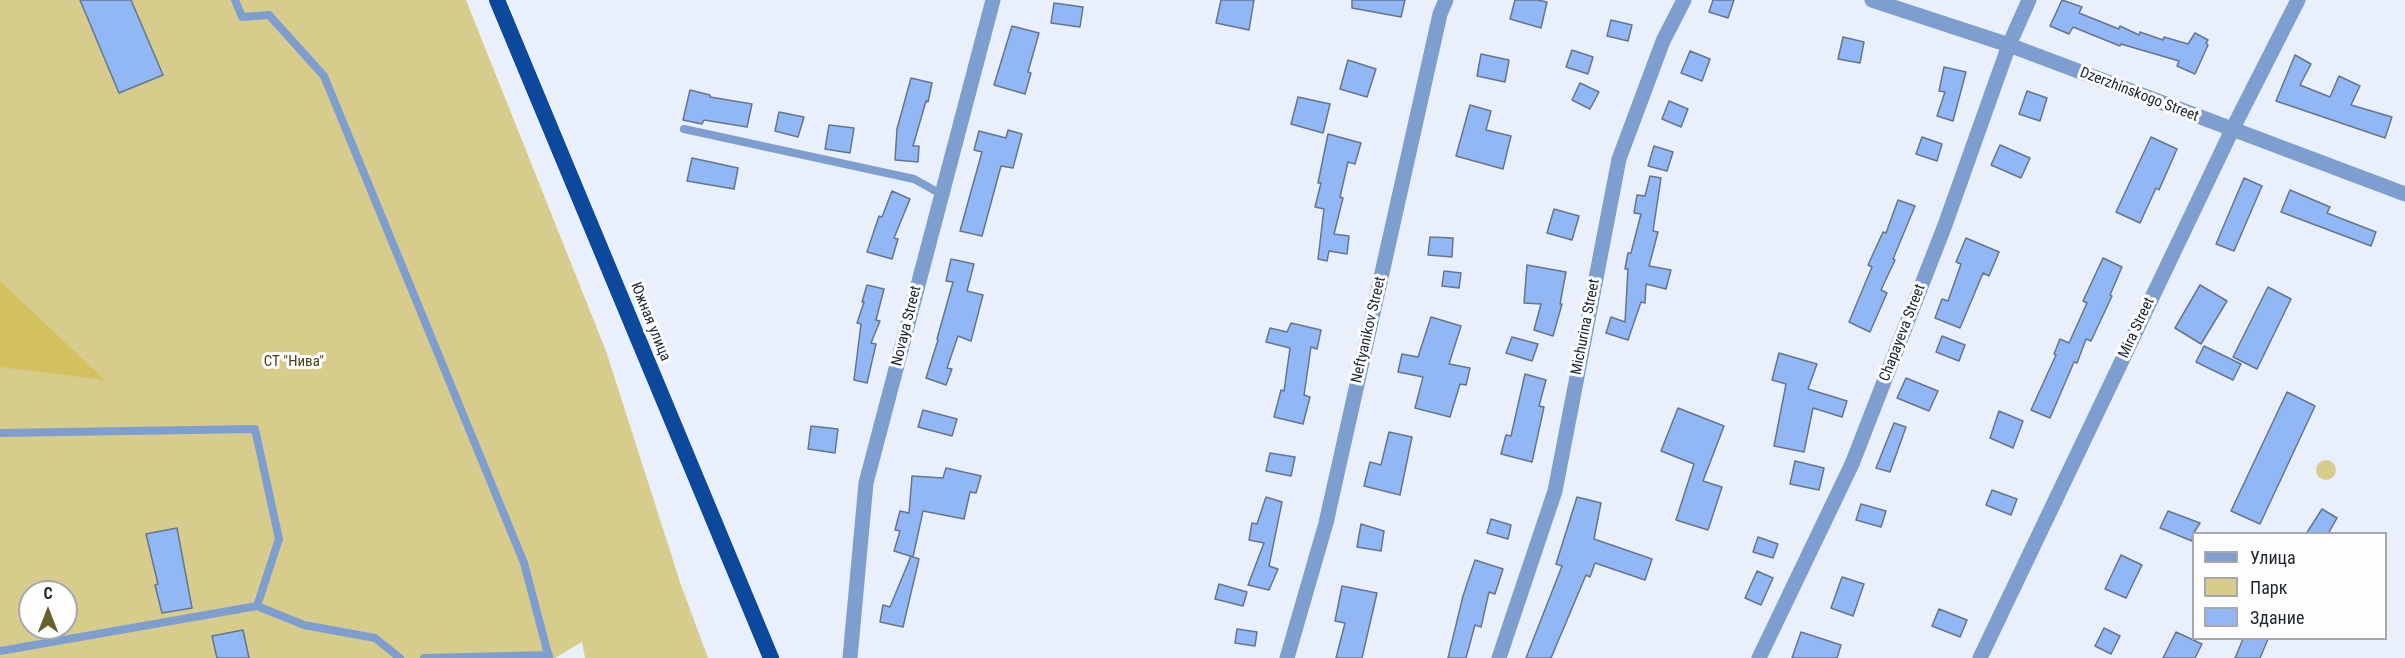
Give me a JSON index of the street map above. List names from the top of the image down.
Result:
{
  "streets": {
    "highway": ["Южная улица"],
    "street": [
      "Dzerzhinskogo Street",
      "Novaya Street",
      "Michurina Street",
      "Mira Street",
      "Neftyanikov Street",
      "Chapayeva Street"
    ]
  },
  "crossings": [
    ["Dzerzhinskogo Street", "Mira Street"],
    ["Dzerzhinskogo Street", "Chapayeva Street"]
  ],
  "parks": ["СТ \"Нива\""],
  "legend": ["Улица", "Парк", "Здание"],
  "north": "top"
}
